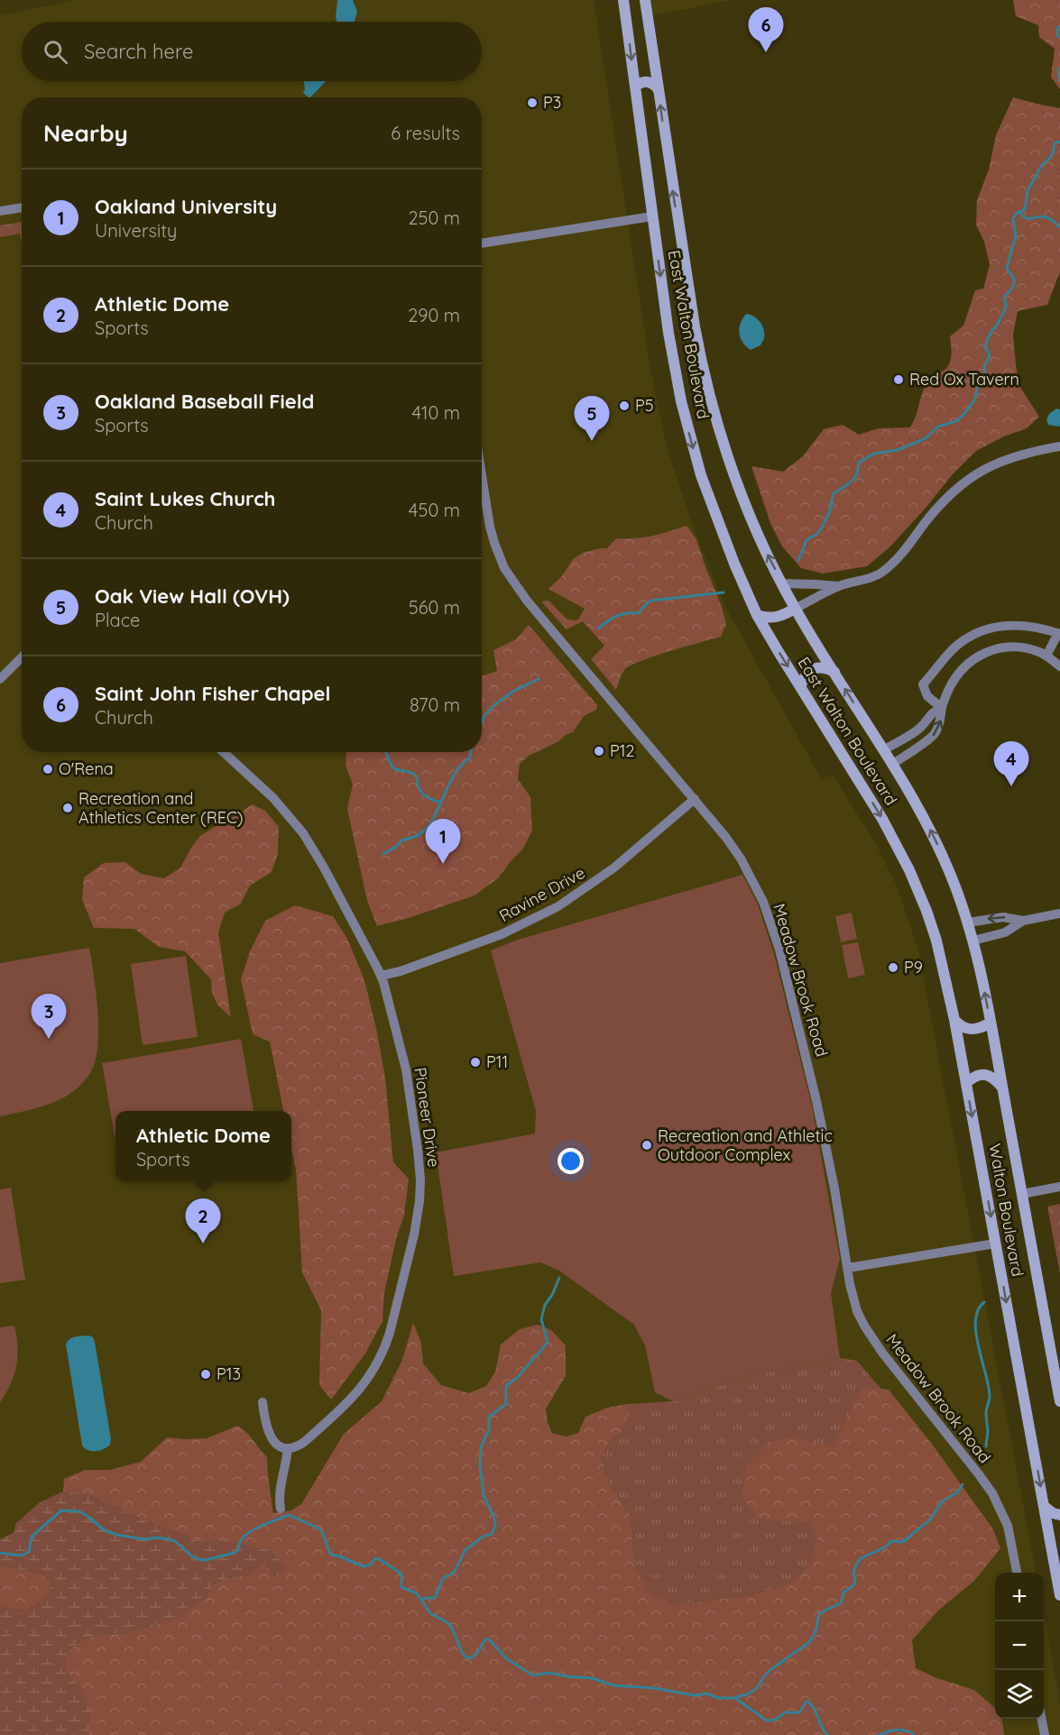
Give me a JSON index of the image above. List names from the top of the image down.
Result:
{
  "streets": {
    "main road": ["East Walton Boulevard", "Walton Boulevard"],
    "street": ["Ravine Drive", "Meadow Brook Road", "Pioneer Drive"]
  },
  "crossings": [
    ["East Walton Boulevard", "Walton Boulevard"],
    ["Ravine Drive", "Meadow Brook Road"],
    ["Ravine Drive", "Pioneer Drive"]
  ],
  "places": [
    "P3",
    "Red Ox Tavern",
    "P5",
    "P12",
    "O'Rena",
    "Recreation and Athletics Center (REC)",
    "P9",
    "P11",
    "Recreation and Athletic Outdoor Complex",
    "P13"
  ],
  "page": {
    "pins": [
      "6",
      "5",
      "4",
      "1",
      "3",
      "2"
    ],
    "search": "Search here",
    "heading": ["Nearby", "6 results"],
    "list": [
      {
        "mark": "1",
        "name": "Oakland University",
        "note": "University",
        "value": "250 m"
      },
      {
        "mark": "2",
        "name": "Athletic Dome",
        "note": "Sports",
        "value": "290 m"
      },
      {
        "mark": "3",
        "name": "Oakland Baseball Field",
        "note": "Sports",
        "value": "410 m"
      },
      {
        "mark": "4",
        "name": "Saint Lukes Church",
        "note": "Church",
        "value": "450 m"
      },
      {
        "mark": "5",
        "name": "Oak View Hall (OVH)",
        "note": "Place",
        "value": "560 m"
      },
      {
        "mark": "6",
        "name": "Saint John Fisher Chapel",
        "note": "Church",
        "value": "870 m"
      }
    ],
    "popup": ["Athletic Dome", "Sports"],
    "map_buttons": ["+", "−"]
  }
}
